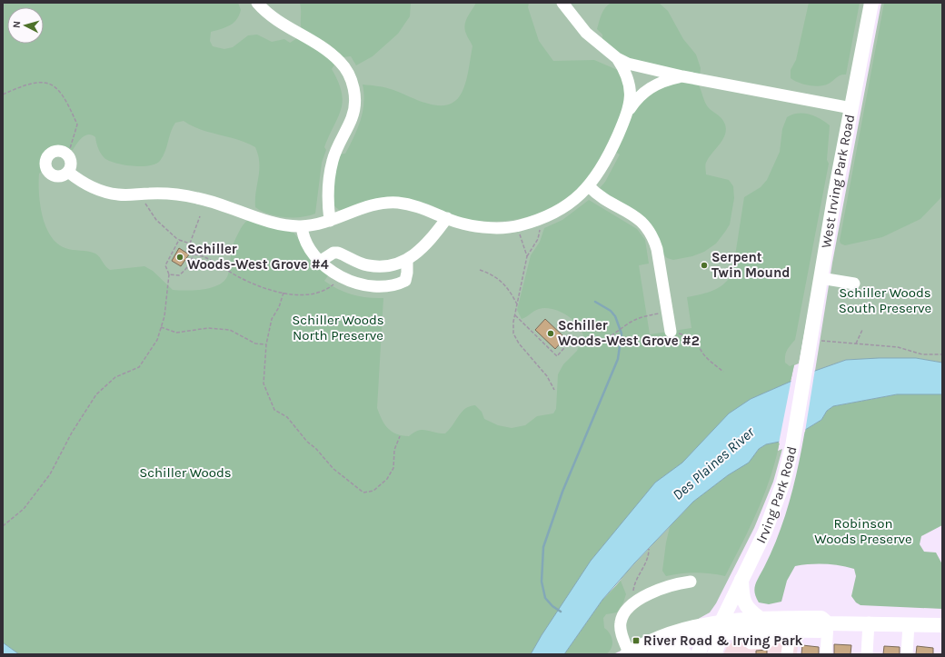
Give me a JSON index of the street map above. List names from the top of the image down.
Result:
{
  "streets": {
    "main road": ["West Irving Park Road", "Irving Park Road"]
  },
  "crossings": [
    ["West Irving Park Road", "Irving Park Road"]
  ],
  "water": ["Des Plaines River"],
  "parks": [
    "Schiller Woods South Preserve",
    "Schiller Woods North Preserve",
    "Schiller Woods",
    "Robinson Woods Preserve"
  ],
  "places": {
    "other": ["Schiller Woods-West Grove #4", "Serpent Twin Mound", "Schiller Woods-West Grove #2"],
    "transit": ["River Road & Irving Park"]
  },
  "north": "left"
}
